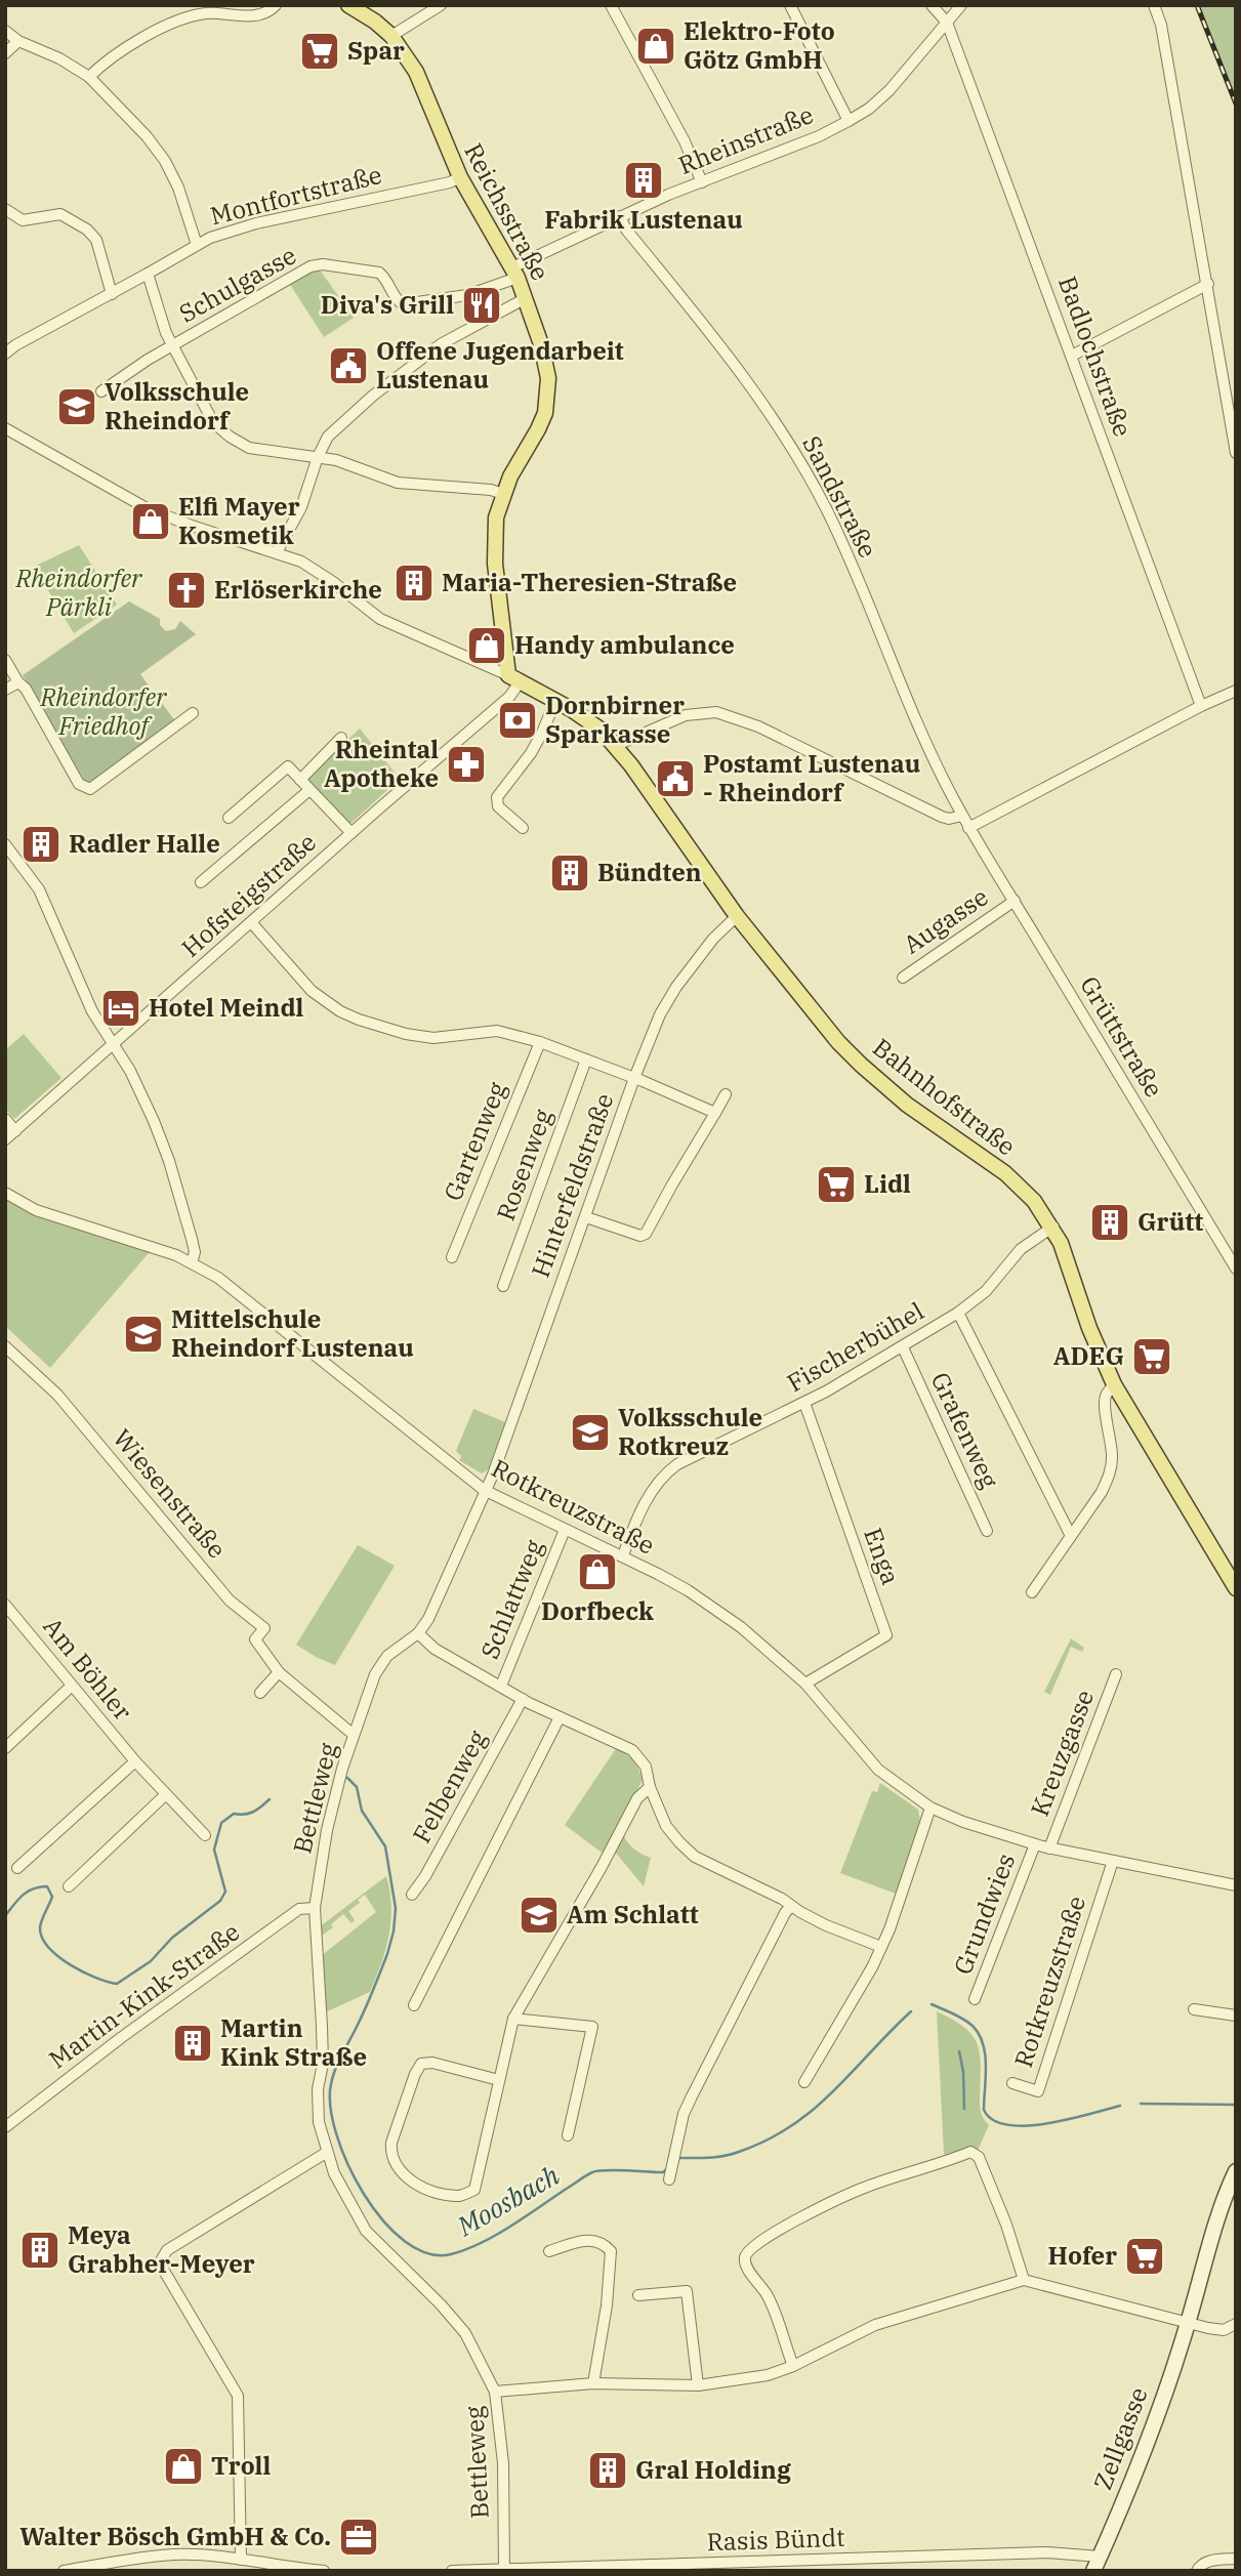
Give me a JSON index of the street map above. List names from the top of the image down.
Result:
{
  "streets": {
    "main road": ["Reichsstraße", "Bahnhofstraße", "Zellgasse"],
    "street": [
      "Rheinstraße",
      "Montfortstraße",
      "Schulgasse",
      "Badlochstraße",
      "Sandstraße",
      "Hofsteigstraße",
      "Augasse",
      "Grüttstraße",
      "Gartenweg",
      "Rosenweg",
      "Hinterfeldstraße",
      "Fischerbühel",
      "Grafenweg",
      "Wiesenstraße",
      "Rotkreuzstraße",
      "Enga",
      "Schlattweg",
      "Am Böhler",
      "Kreuzgasse",
      "Felbenweg",
      "Bettleweg",
      "Grundwies",
      "Martin-Kink-Straße",
      "Rasis Bündt"
    ]
  },
  "crossings": [
    ["Rheinstraße", "Reichsstraße"],
    ["Rheinstraße", "Schulgasse"],
    ["Rheinstraße", "Badlochstraße"],
    ["Rheinstraße", "Sandstraße"],
    ["Montfortstraße", "Reichsstraße"],
    ["Reichsstraße", "Schulgasse"],
    ["Reichsstraße", "Hofsteigstraße"],
    ["Reichsstraße", "Bahnhofstraße"],
    ["Sandstraße", "Grüttstraße"],
    ["Hofsteigstraße", "Bahnhofstraße"],
    ["Augasse", "Grüttstraße"],
    ["Bahnhofstraße", "Hinterfeldstraße"],
    ["Bahnhofstraße", "Fischerbühel"],
    ["Hinterfeldstraße", "Rotkreuzstraße"],
    ["Hinterfeldstraße", "Bettleweg"],
    ["Fischerbühel", "Grafenweg"],
    ["Fischerbühel", "Rotkreuzstraße"],
    ["Fischerbühel", "Enga"],
    ["Wiesenstraße", "Bettleweg"],
    ["Rotkreuzstraße", "Enga"],
    ["Rotkreuzstraße", "Schlattweg"],
    ["Rotkreuzstraße", "Kreuzgasse"],
    ["Rotkreuzstraße", "Bettleweg"],
    ["Rotkreuzstraße", "Grundwies"],
    ["Bettleweg", "Martin-Kink-Straße"],
    ["Bettleweg", "Rasis Bündt"],
    ["Zellgasse", "Rasis Bündt"]
  ],
  "water": ["Moosbach"],
  "parks": ["Rheindorfer Pärkli", "Rheindorfer Friedhof"],
  "places": {
    "shop": [
      "Elektro-Foto Götz GmbH",
      "Elfi Mayer Kosmetik",
      "Handy ambulance",
      "Dorfbeck",
      "Troll"
    ],
    "supermarket": [
      "Spar",
      "Lidl",
      "ADEG",
      "Hofer"
    ],
    "building": [
      "Fabrik Lustenau",
      "Maria-Theresien-Straße",
      "Radler Halle",
      "Bündten",
      "Grütt",
      "Martin Kink Straße",
      "Meya Grabher-Meyer",
      "Gral Holding"
    ],
    "restaurant": ["Diva's Grill"],
    "public building": ["Offene Jugendarbeit Lustenau", "Postamt Lustenau - Rheindorf"],
    "school or university": [
      "Volksschule Rheindorf",
      "Mittelschule Rheindorf Lustenau",
      "Volksschule Rotkreuz",
      "Am Schlatt"
    ],
    "church": ["Erlöserkirche"],
    "bank": ["Dornbirner Sparkasse"],
    "pharmacy": ["Rheintal Apotheke"],
    "hotel": ["Hotel Meindl"],
    "office": ["Walter Bösch GmbH & Co."]
  }
}
